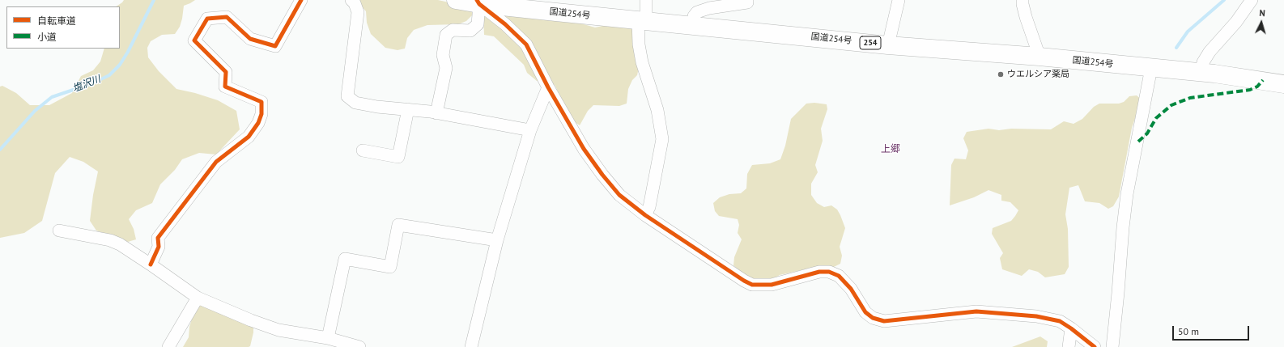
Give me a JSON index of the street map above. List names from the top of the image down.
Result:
{
  "streets": {
    "highway": ["国道254号", "254"]
  },
  "districts": ["上郷"],
  "water": ["塩沢川"],
  "places": ["ウエルシア薬局"],
  "legend": ["自転車道", "小道"],
  "scale_bar": "50 m",
  "north": "top"
}
